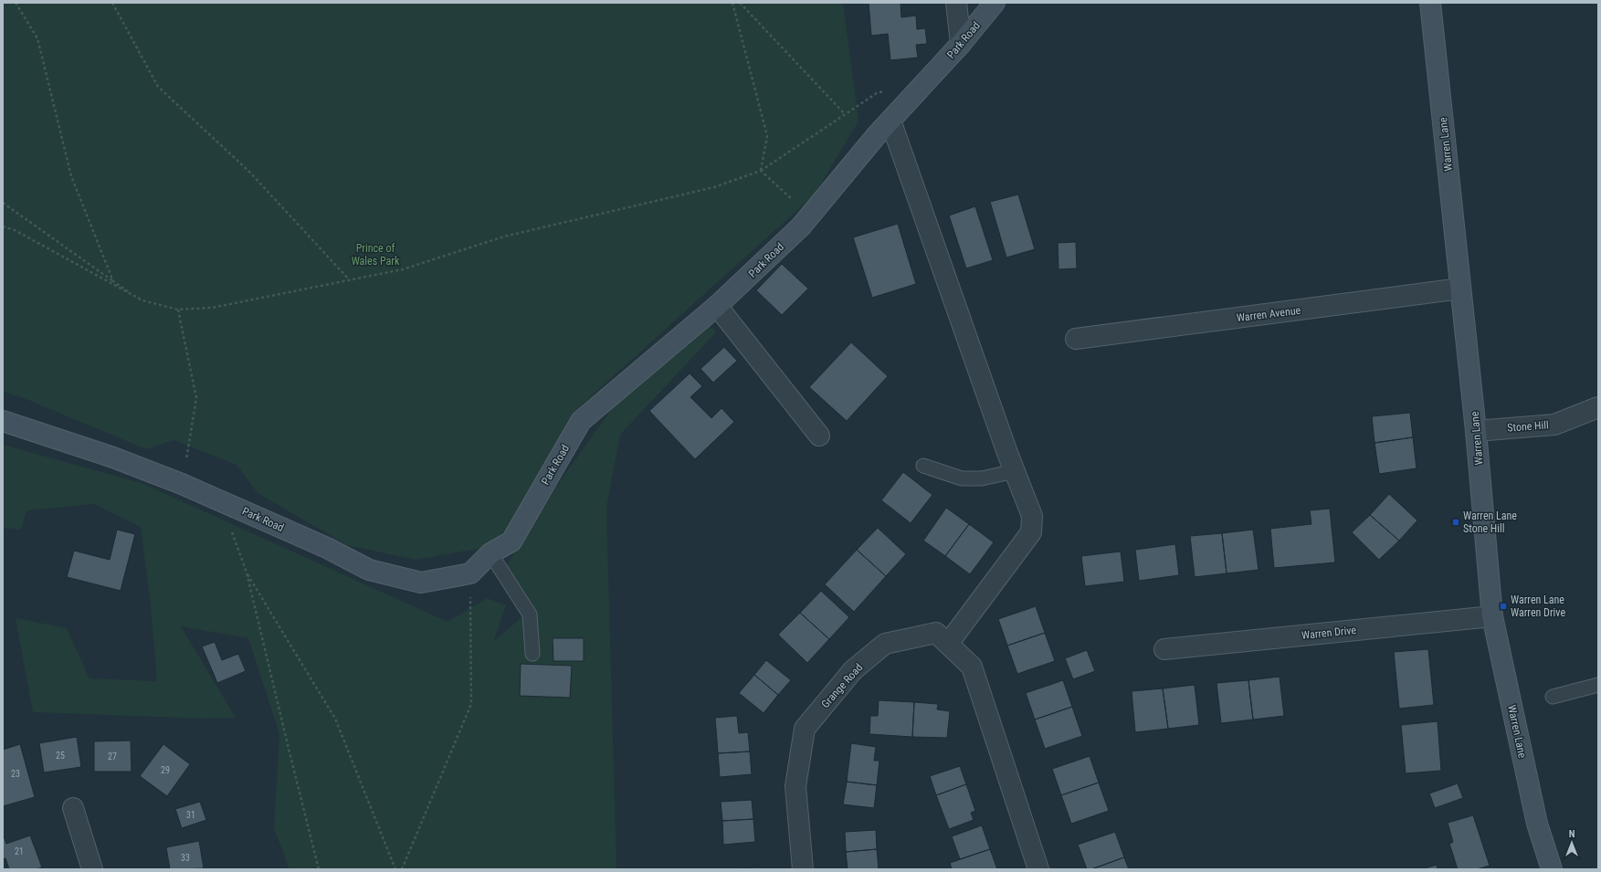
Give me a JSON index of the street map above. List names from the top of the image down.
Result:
{
  "streets": {
    "street": [
      "Park Road",
      "Warren Lane",
      "Warren Avenue",
      "Stone Hill",
      "Warren Drive",
      "Grange Road"
    ]
  },
  "crossings": [
    ["Warren Lane", "Warren Avenue"],
    ["Warren Lane", "Stone Hill"],
    ["Warren Lane", "Warren Drive"]
  ],
  "parks": ["Prince of Wales Park"],
  "places": {
    "transit": ["Warren Lane Stone Hill", "Warren Lane Warren Drive"]
  },
  "house_numbers": [
    "25",
    "27",
    "29",
    "23",
    "31",
    "21",
    "33"
  ],
  "north": "top"
}
